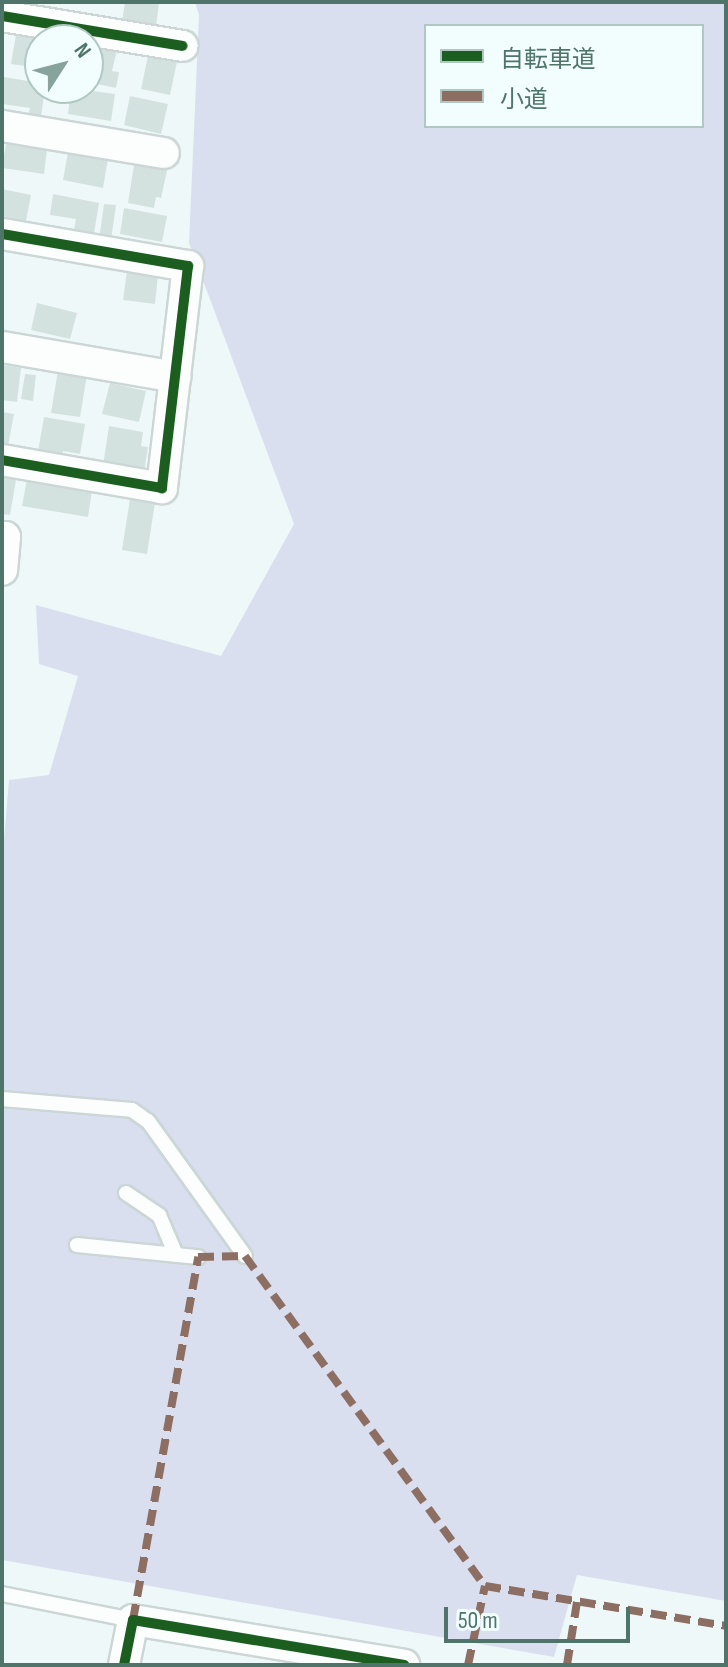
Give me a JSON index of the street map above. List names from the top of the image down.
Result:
{
  "legend": ["自転車道", "小道"],
  "scale_bar": "50 m",
  "north": "top right"
}
